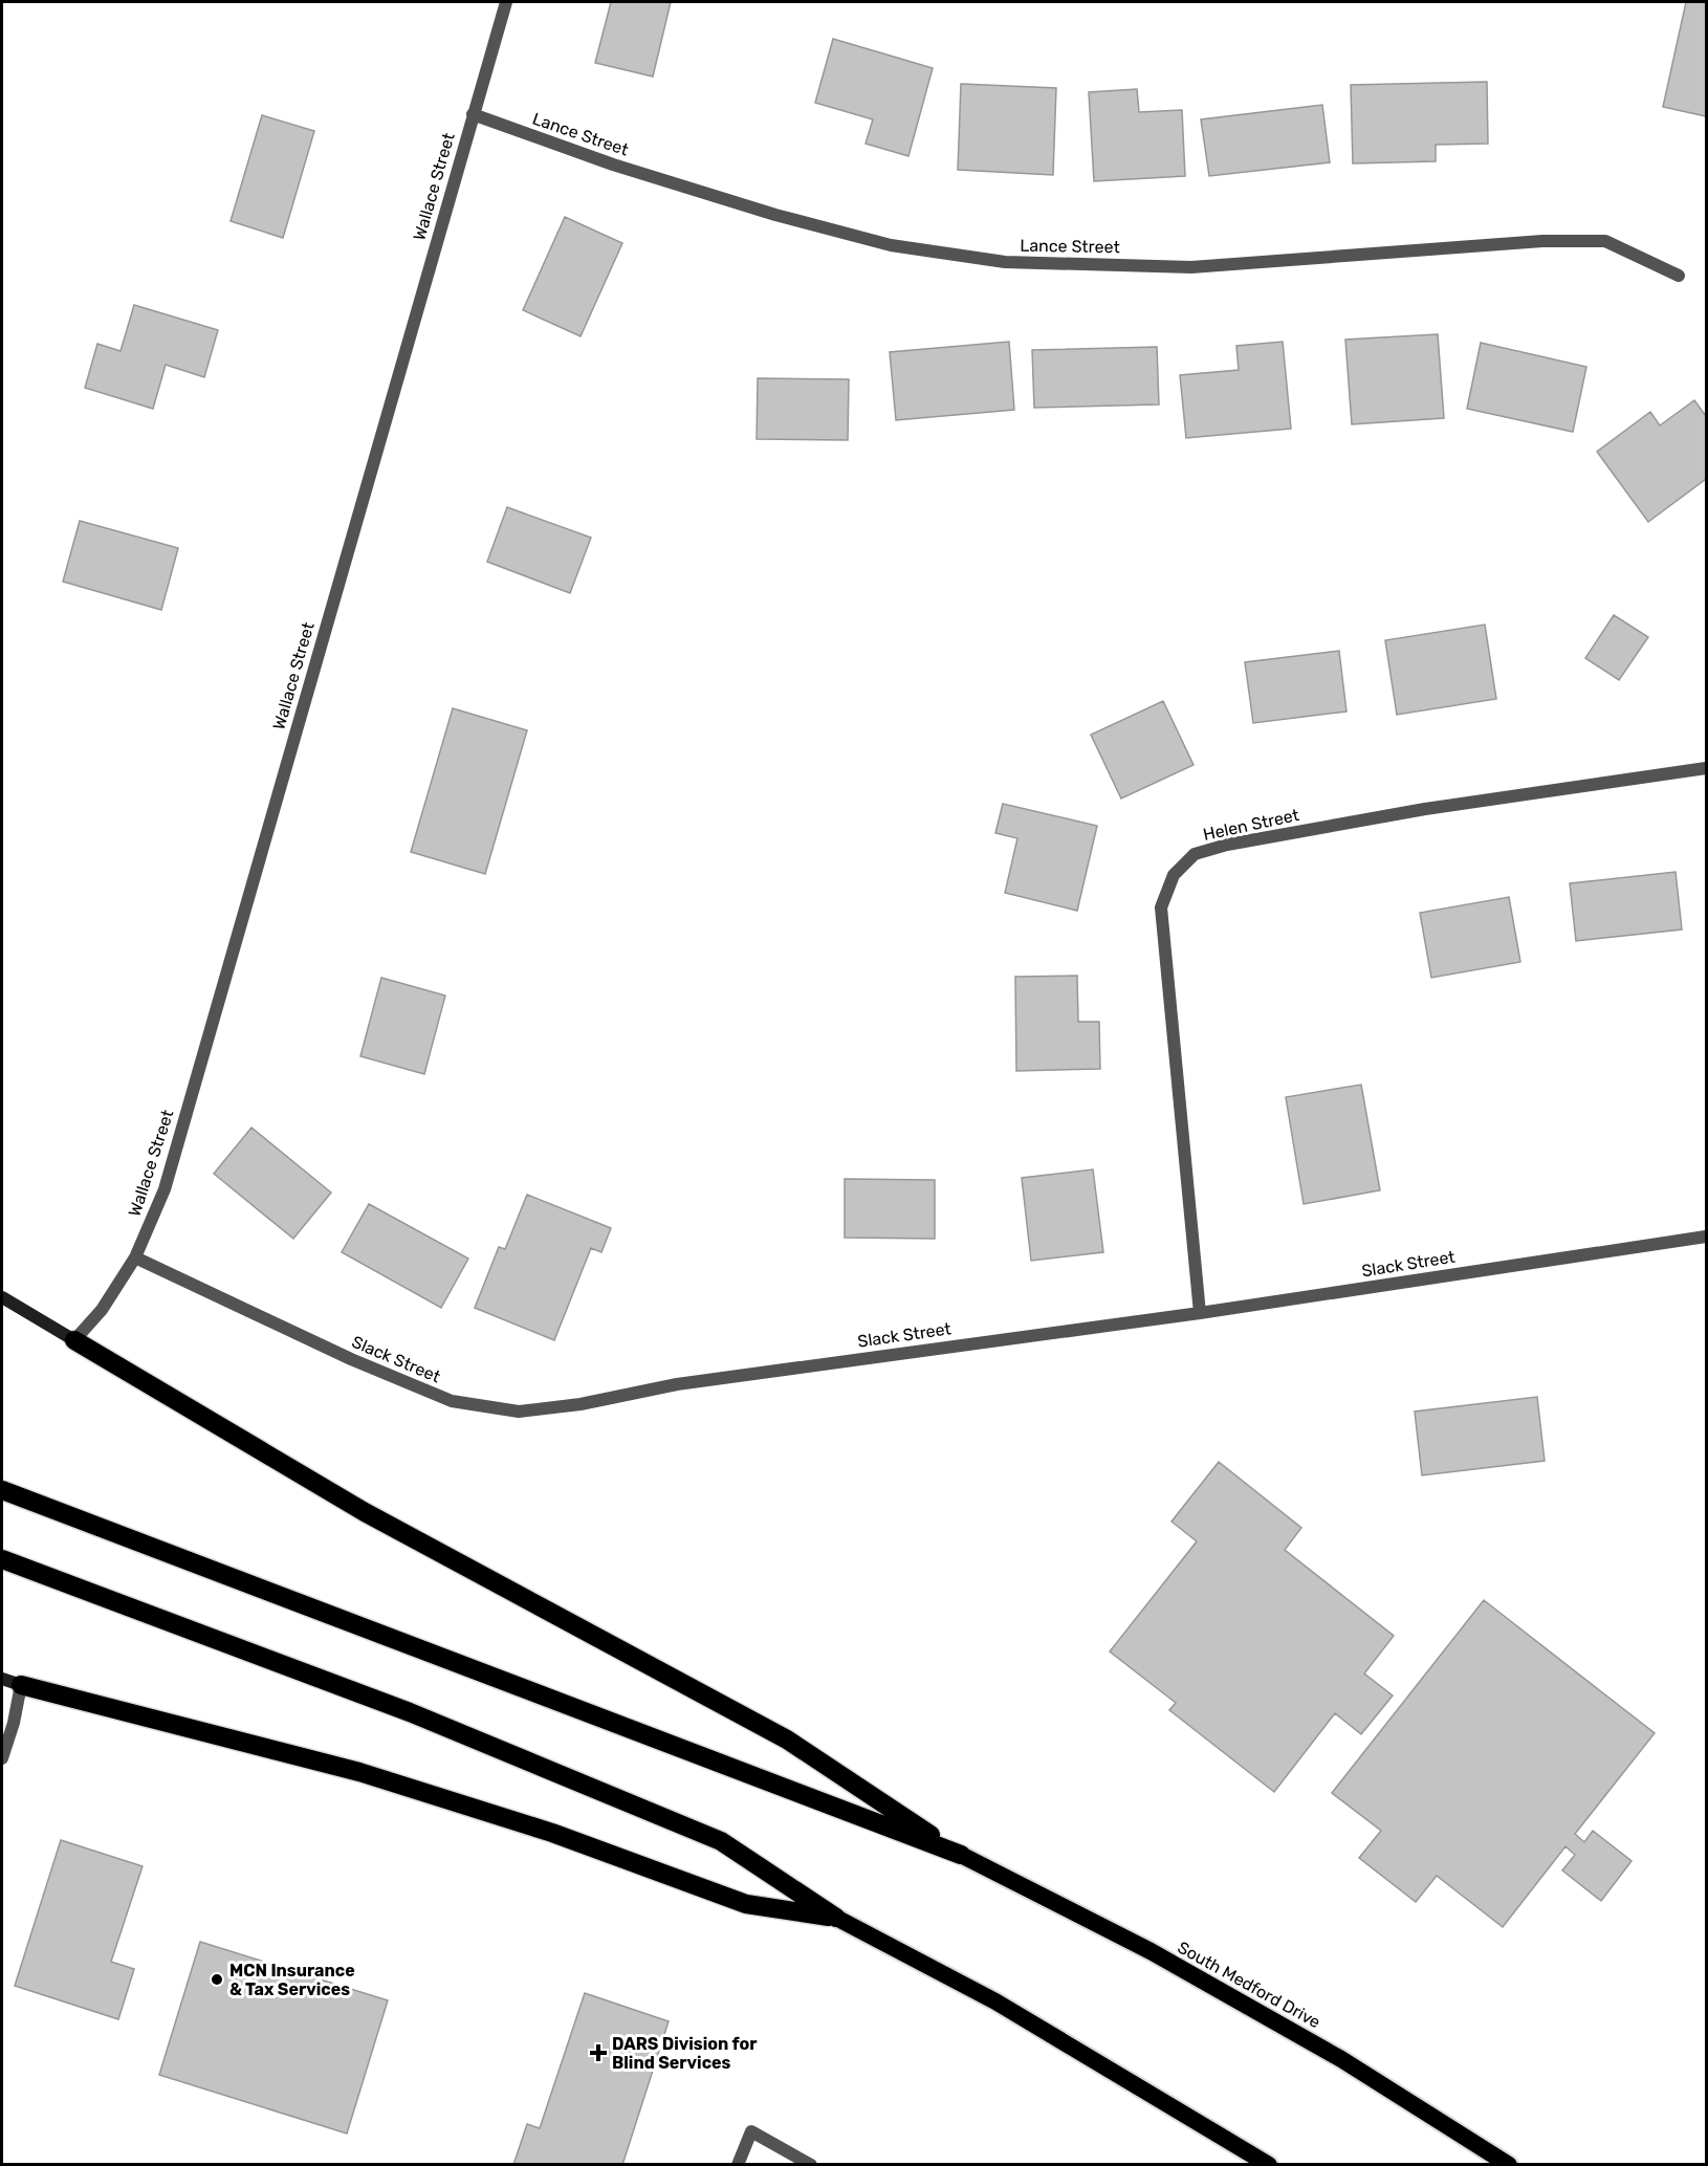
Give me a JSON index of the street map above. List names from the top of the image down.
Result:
{
  "streets": {
    "highway": ["South Medford Drive"],
    "street": [
      "Lance Street",
      "Wallace Street",
      "Helen Street",
      "Slack Street"
    ]
  },
  "crossings": [
    ["Lance Street", "Wallace Street"],
    ["Wallace Street", "Slack Street"],
    ["Helen Street", "Slack Street"]
  ],
  "places": {
    "other": ["MCN Insurance & Tax Services"],
    "health": ["DARS Division for Blind Services"]
  }
}
